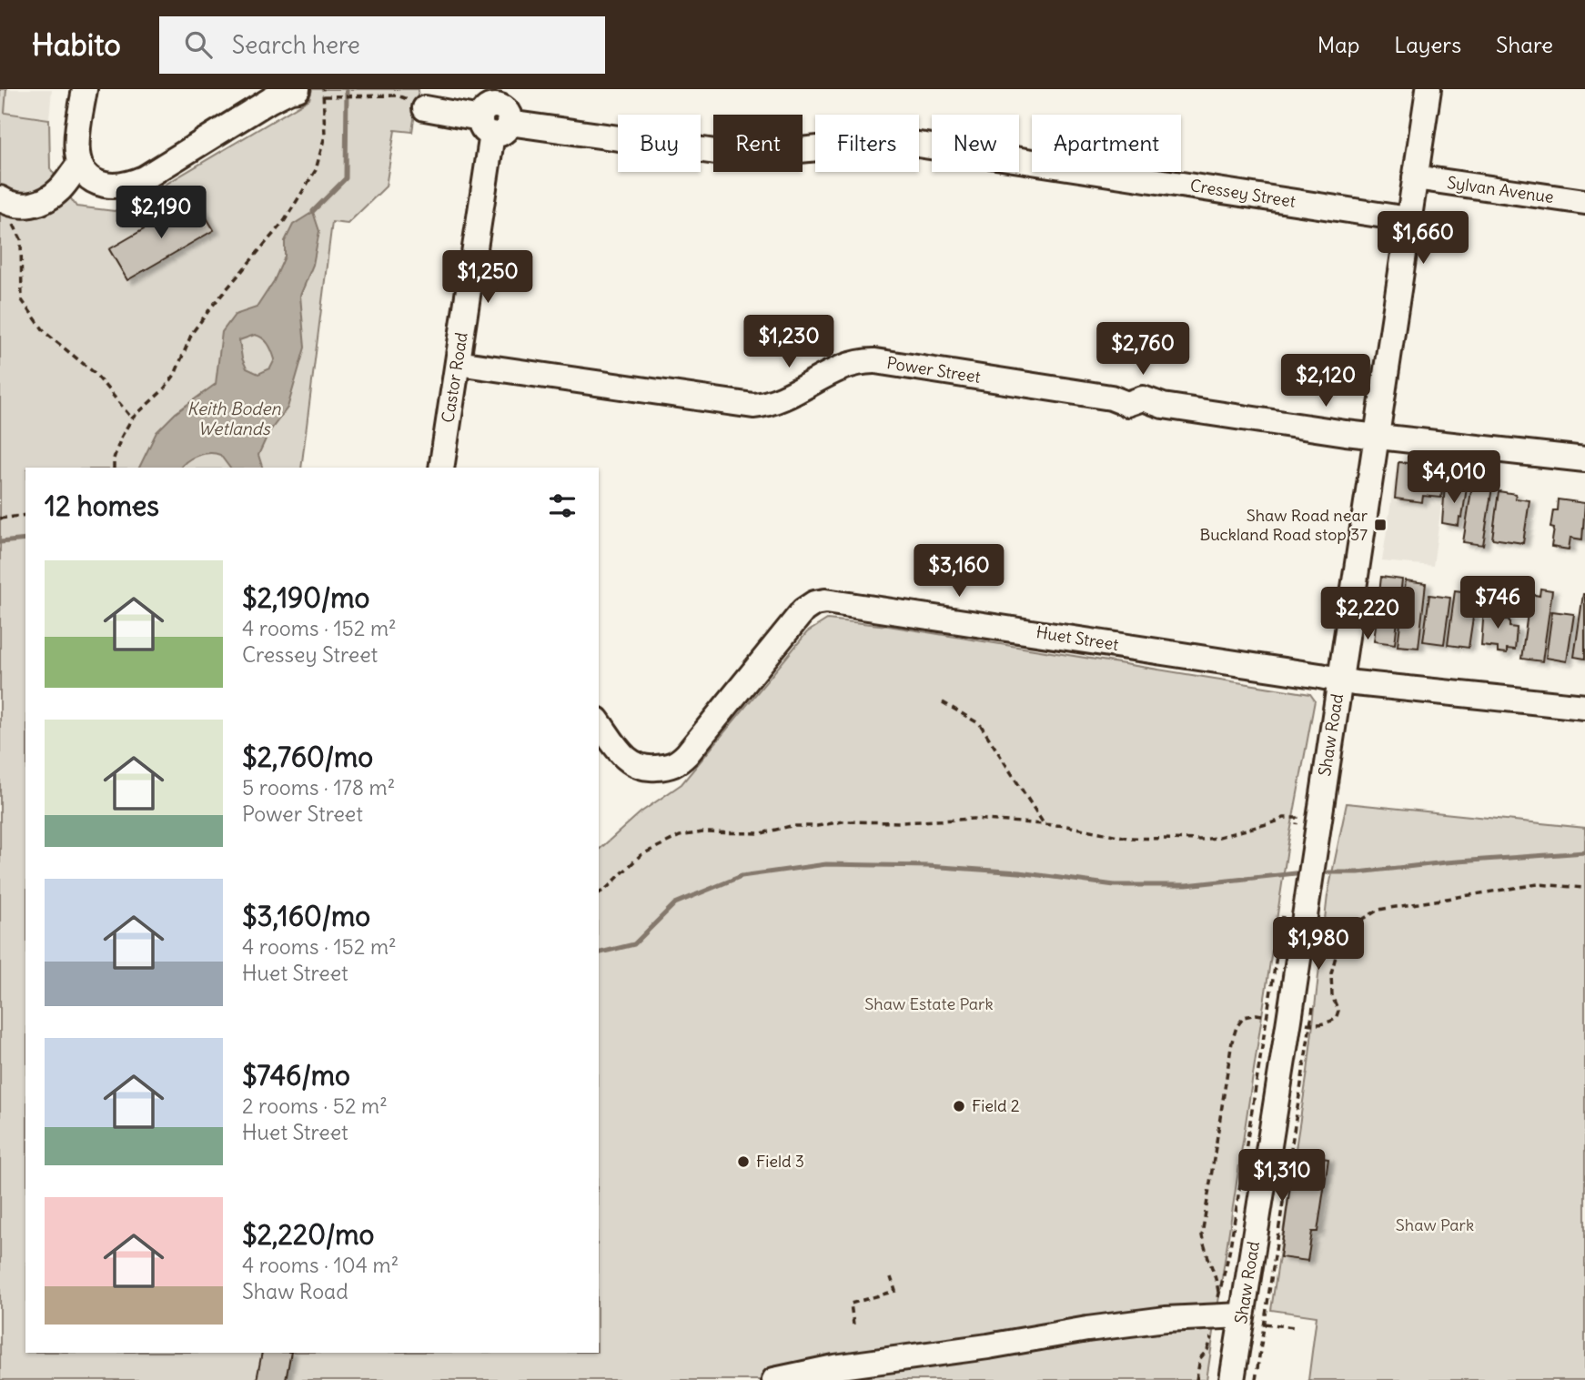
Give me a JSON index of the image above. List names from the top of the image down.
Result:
{
  "streets": {
    "street": [
      "Sylvan Avenue",
      "Cressey Street",
      "Power Street",
      "Castor Road",
      "Huet Street",
      "Shaw Road"
    ]
  },
  "crossings": [
    ["Sylvan Avenue", "Shaw Road"],
    ["Cressey Street", "Castor Road"],
    ["Cressey Street", "Shaw Road"],
    ["Power Street", "Castor Road"],
    ["Power Street", "Shaw Road"],
    ["Huet Street", "Shaw Road"]
  ],
  "water": ["Keith Boden Wetlands"],
  "parks": ["Shaw Estate Park", "Shaw Park"],
  "places": {
    "transit": ["Shaw Road near Buckland Road stop 37"],
    "other": ["Field 2", "Field 3"]
  },
  "page": {
    "header": "Habito",
    "search": "Search here",
    "nav": ["Map", "Layers", "Share"],
    "chip": [
      "Buy",
      "Rent",
      "Filters",
      "New",
      "Apartment"
    ],
    "price": [
      "$2,190",
      "$1,660",
      "$1,250",
      "$1,230",
      "$2,760",
      "$2,120",
      "$4,010",
      "$3,160",
      "$746",
      "$2,220",
      "$1,980",
      "$1,310"
    ],
    "heading": "12 homes",
    "list": [
      {
        "name": "$2,190/mo",
        "note": "4 rooms · 152 m² · Cressey Street"
      },
      {
        "name": "$2,760/mo",
        "note": "5 rooms · 178 m² · Power Street"
      },
      {
        "name": "$3,160/mo",
        "note": "4 rooms · 152 m² · Huet Street"
      },
      {
        "name": "$746/mo",
        "note": "2 rooms · 52 m² · Huet Street"
      },
      {
        "name": "$2,220/mo",
        "note": "4 rooms · 104 m² · Shaw Road"
      }
    ]
  }
}
